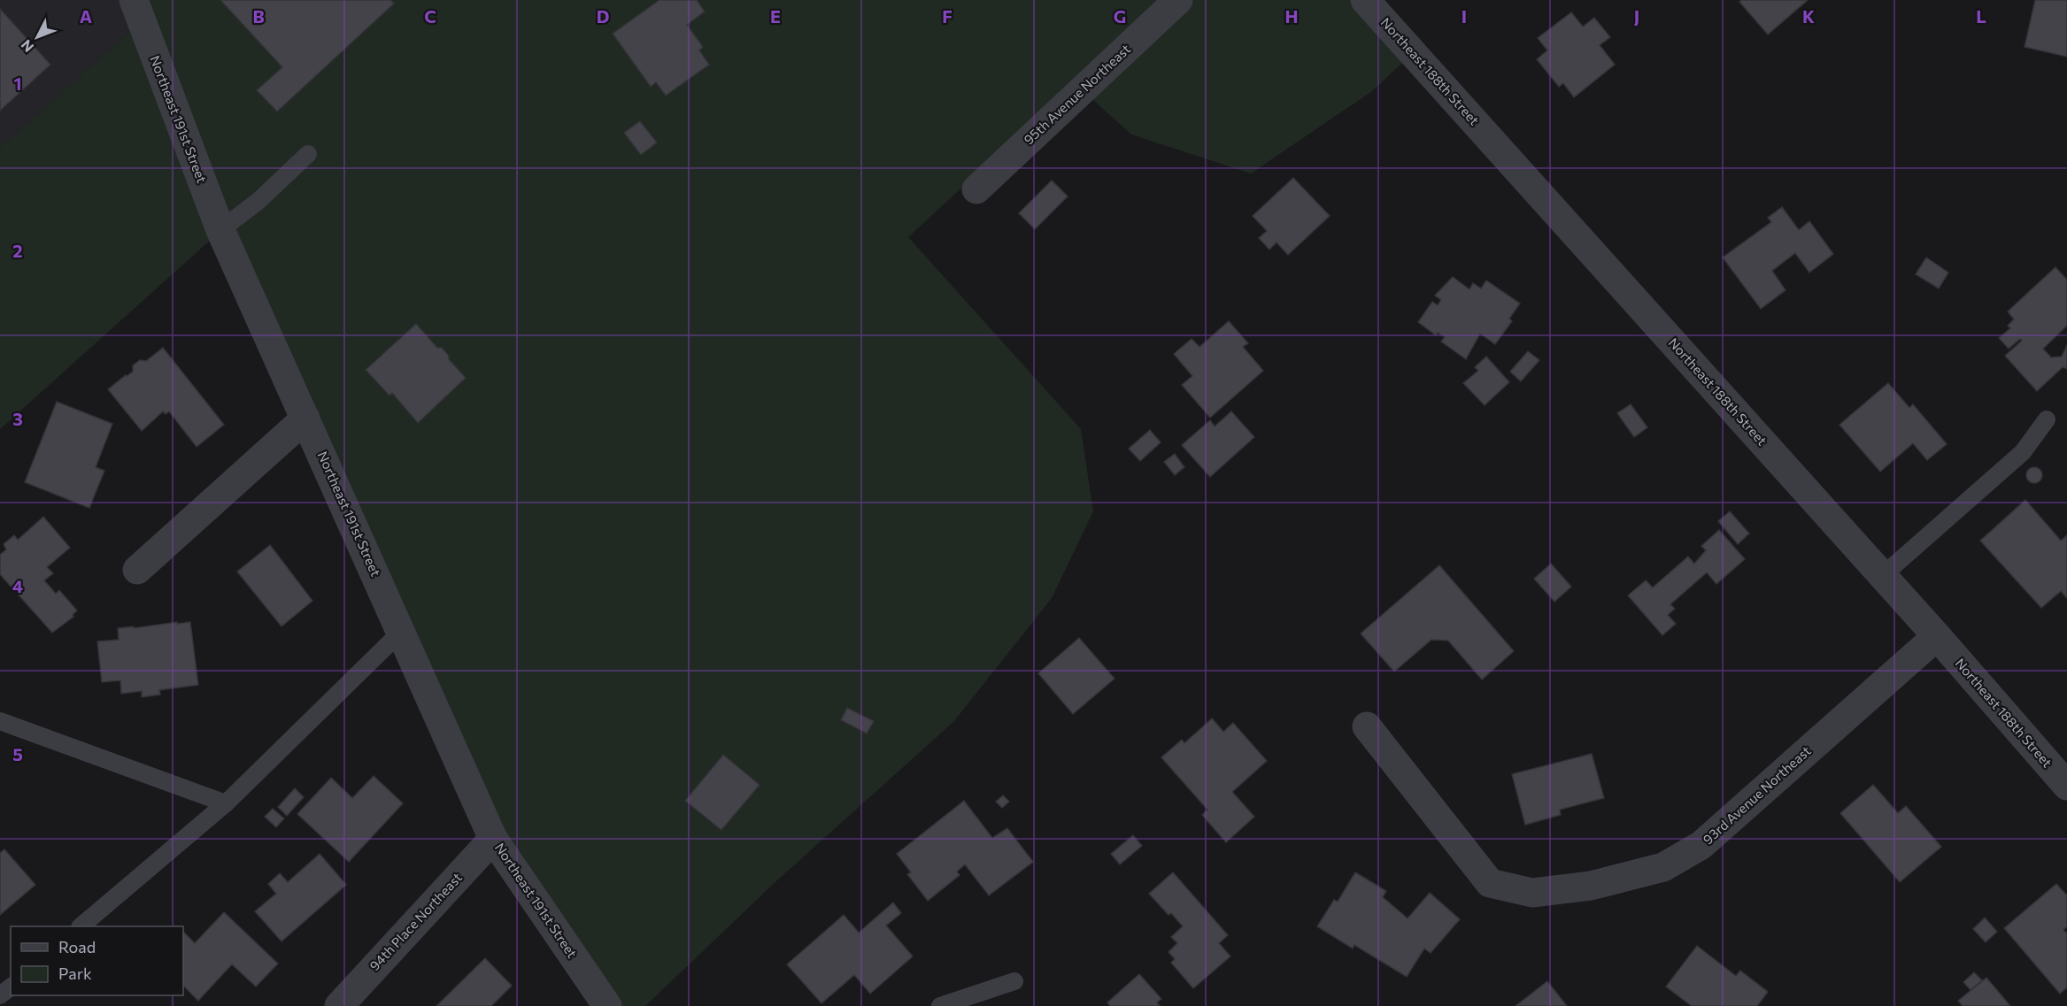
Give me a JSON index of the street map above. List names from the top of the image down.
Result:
{
  "streets": {
    "street": [
      "Northeast 188th Street",
      "95th Avenue Northeast",
      "Northeast 191st Street",
      "93rd Avenue Northeast",
      "94th Place Northeast"
    ]
  },
  "crossings": [
    ["Northeast 188th Street", "93rd Avenue Northeast"],
    ["Northeast 191st Street", "94th Place Northeast"]
  ],
  "legend": ["Road", "Park"],
  "north": "bottom left",
  "grid": {
    "columns": [
      "A",
      "B",
      "C",
      "D",
      "E",
      "F",
      "G",
      "H",
      "I",
      "J",
      "K",
      "L"
    ],
    "rows": [
      "1",
      "2",
      "3",
      "4",
      "5"
    ]
  }
}
